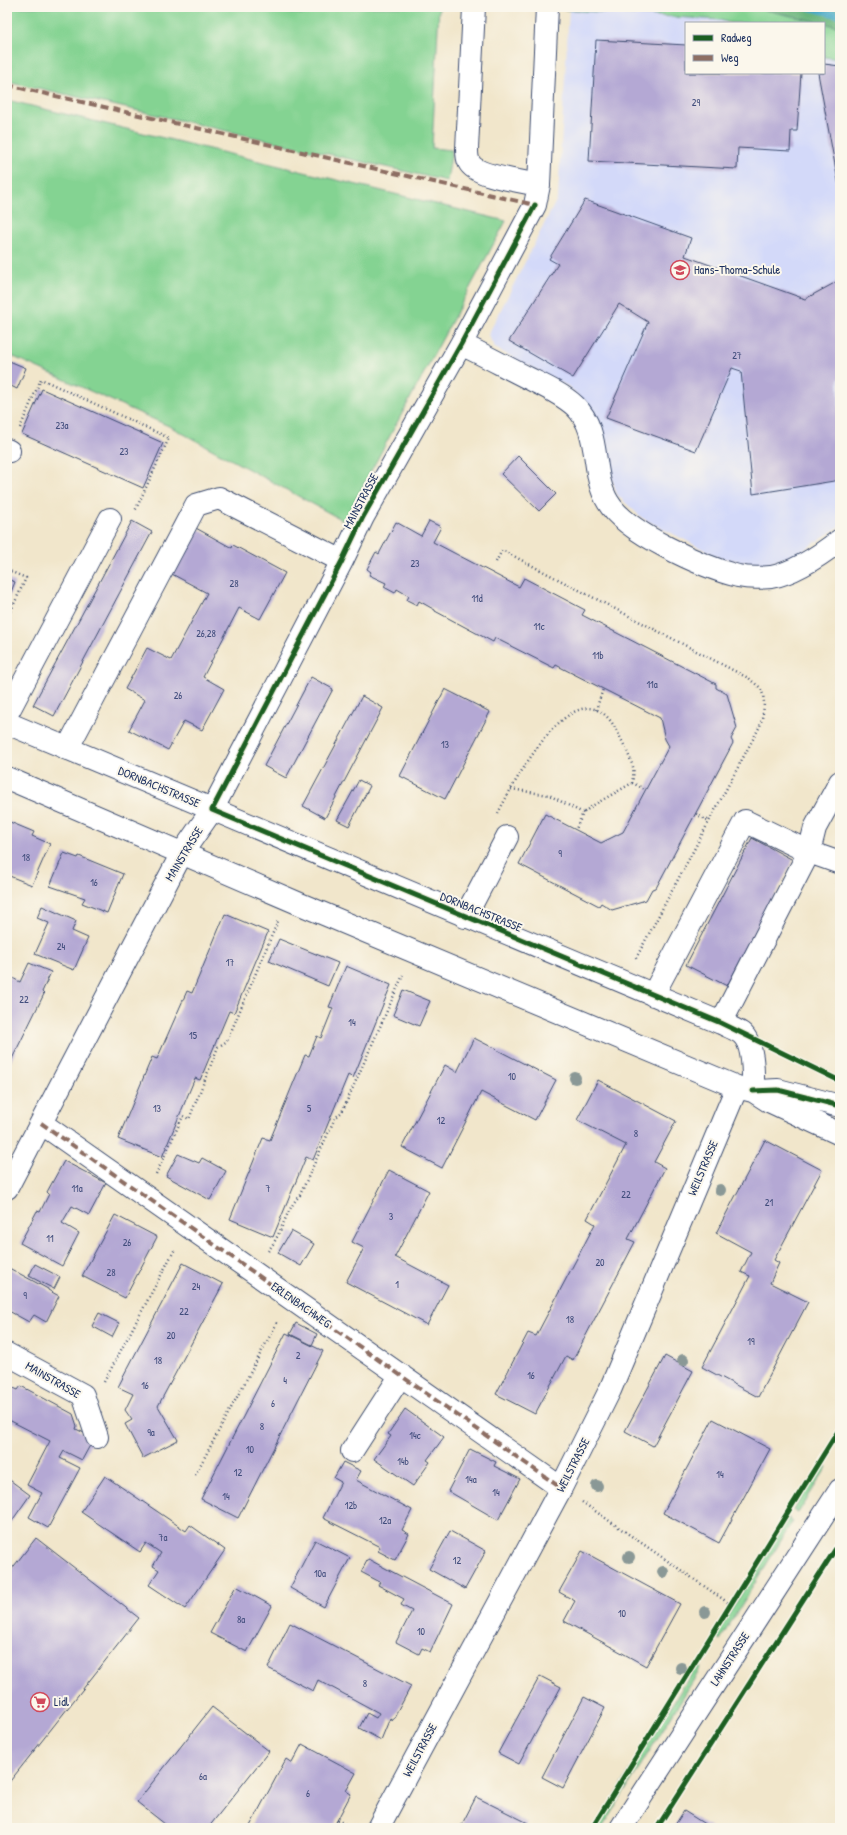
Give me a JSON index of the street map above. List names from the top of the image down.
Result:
{
  "streets": {
    "street": [
      "MAINSTRASSE",
      "DORNBACHSTRASSE",
      "WEILSTRASSE",
      "ERLENBACHWEG",
      "LAHNSTRASSE"
    ]
  },
  "crossings": [
    ["MAINSTRASSE", "DORNBACHSTRASSE"],
    ["MAINSTRASSE", "ERLENBACHWEG"],
    ["WEILSTRASSE", "ERLENBACHWEG"]
  ],
  "places": {
    "school or university": ["Hans-Thoma-Schule"],
    "supermarket": ["Lidl"]
  },
  "house_numbers": [
    "29",
    "27",
    "23a",
    "23",
    "23",
    "28",
    "11d",
    "11c",
    "26,28",
    "11b",
    "11a",
    "26",
    "13",
    "9",
    "18",
    "16",
    "24",
    "17",
    "22",
    "14",
    "15",
    "10",
    "13",
    "5",
    "12",
    "8",
    "11a",
    "7",
    "22",
    "21",
    "3",
    "11",
    "26",
    "20",
    "28",
    "1",
    "24",
    "9",
    "22",
    "18",
    "20",
    "19",
    "2",
    "18",
    "16",
    "4",
    "16",
    "6",
    "8",
    "9a",
    "14c",
    "10",
    "14b",
    "12",
    "14",
    "14a",
    "14",
    "14",
    "12b",
    "12a",
    "7a",
    "12",
    "10a",
    "10",
    "8a",
    "10",
    "8",
    "6a",
    "6"
  ],
  "legend": ["Radweg", "Weg"]
}
